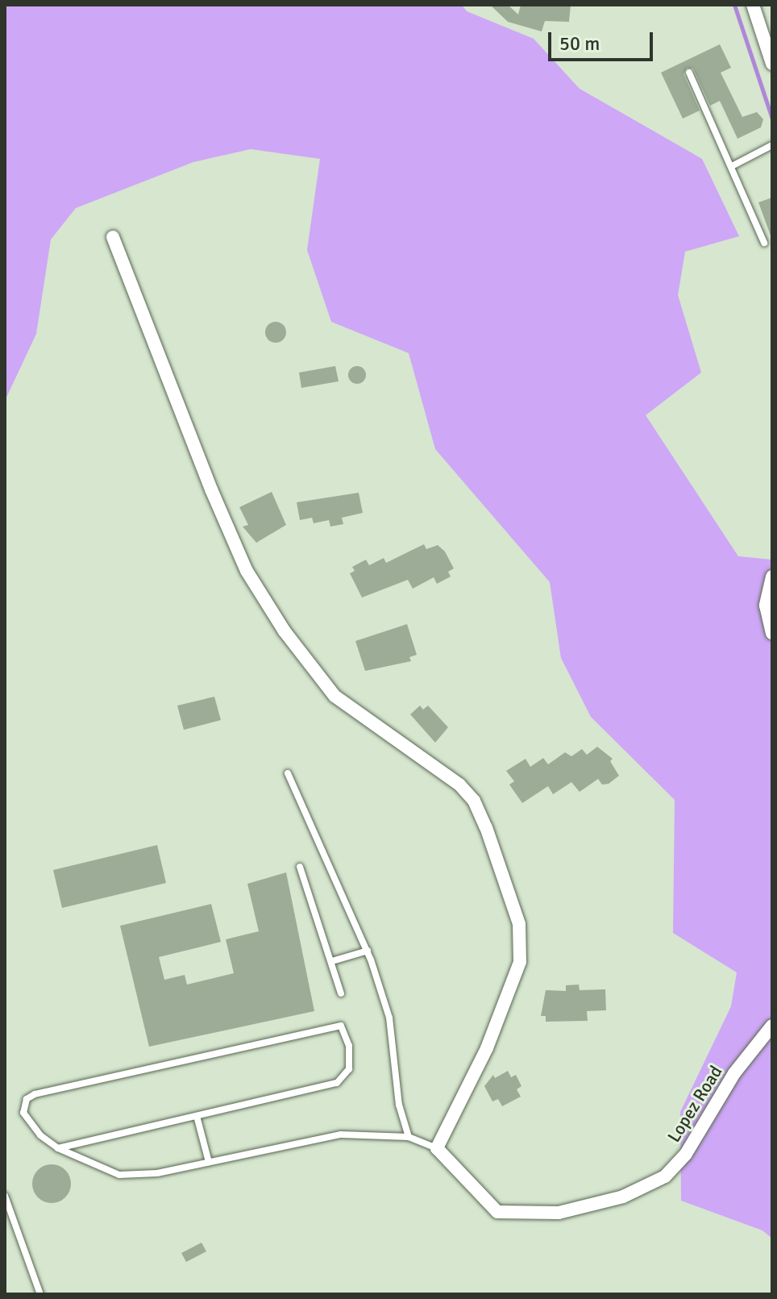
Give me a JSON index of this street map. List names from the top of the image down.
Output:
{
  "streets": {
    "street": ["Lopez Road"]
  },
  "scale_bar": "50 m"
}
